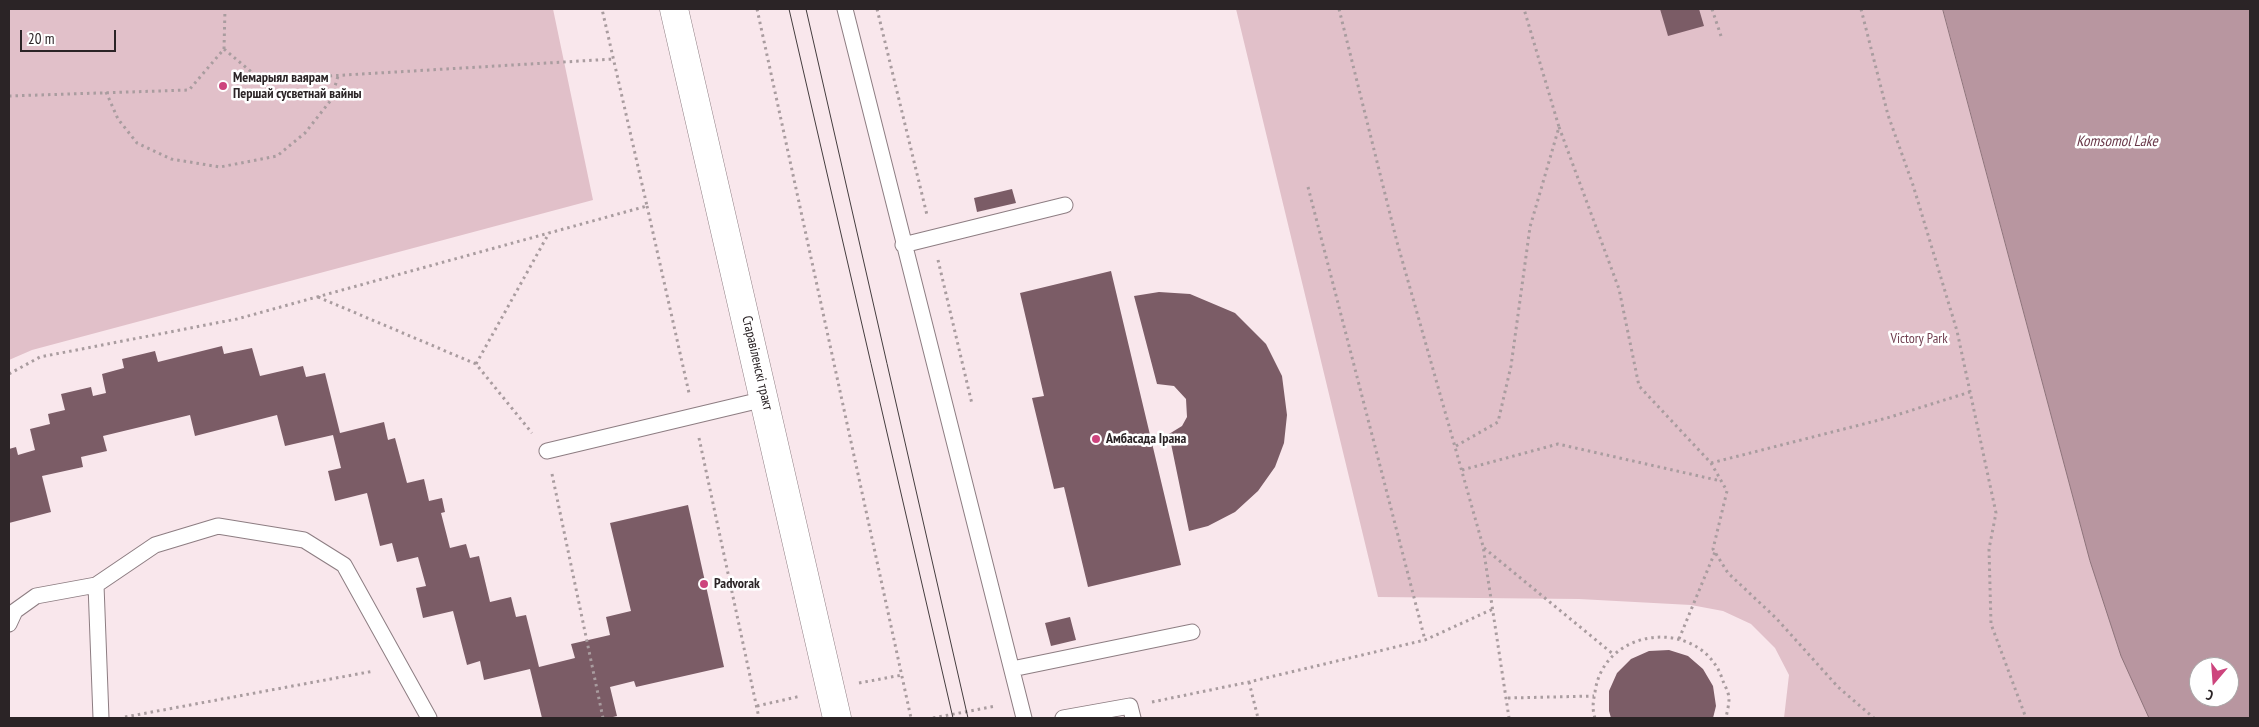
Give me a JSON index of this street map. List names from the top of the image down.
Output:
{
  "streets": {
    "main road": ["Старавіленскі тракт"]
  },
  "water": ["Komsomol Lake"],
  "parks": ["Victory Park"],
  "places": ["Мемарыял ваярам Першай сусветнай вайны", "Амбасада Ірана", "Padvorak"],
  "scale_bar": "20 m",
  "north": "bottom"
}
